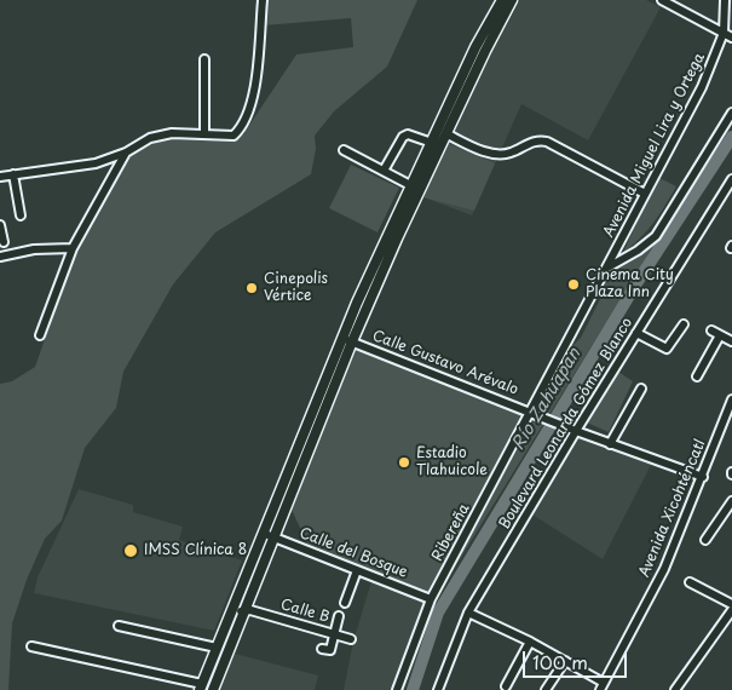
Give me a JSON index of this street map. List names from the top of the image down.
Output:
{
  "streets": {
    "street": [
      "Avenida Miguel Lira y Ortega",
      "Calle Gustavo Arévalo",
      "Boulevard Leonarda Gómez Blanco",
      "Avenida Xicohténcatl",
      "Ribereña",
      "Calle del Bosque",
      "Calle B"
    ]
  },
  "crossings": [
    ["Avenida Miguel Lira y Ortega", "Ribereña"],
    ["Calle Gustavo Arévalo", "Boulevard Leonarda Gómez Blanco"],
    ["Calle Gustavo Arévalo", "Avenida Xicohténcatl"],
    ["Calle Gustavo Arévalo", "Ribereña"],
    ["Ribereña", "Calle del Bosque"]
  ],
  "water": ["Río Zahuapan"],
  "places": [
    "Cinema City Plaza Inn",
    "Cinepolis Vértice",
    "Estadio Tlahuicole",
    "IMSS Clínica 8"
  ],
  "scale_bar": "100 m"
}
